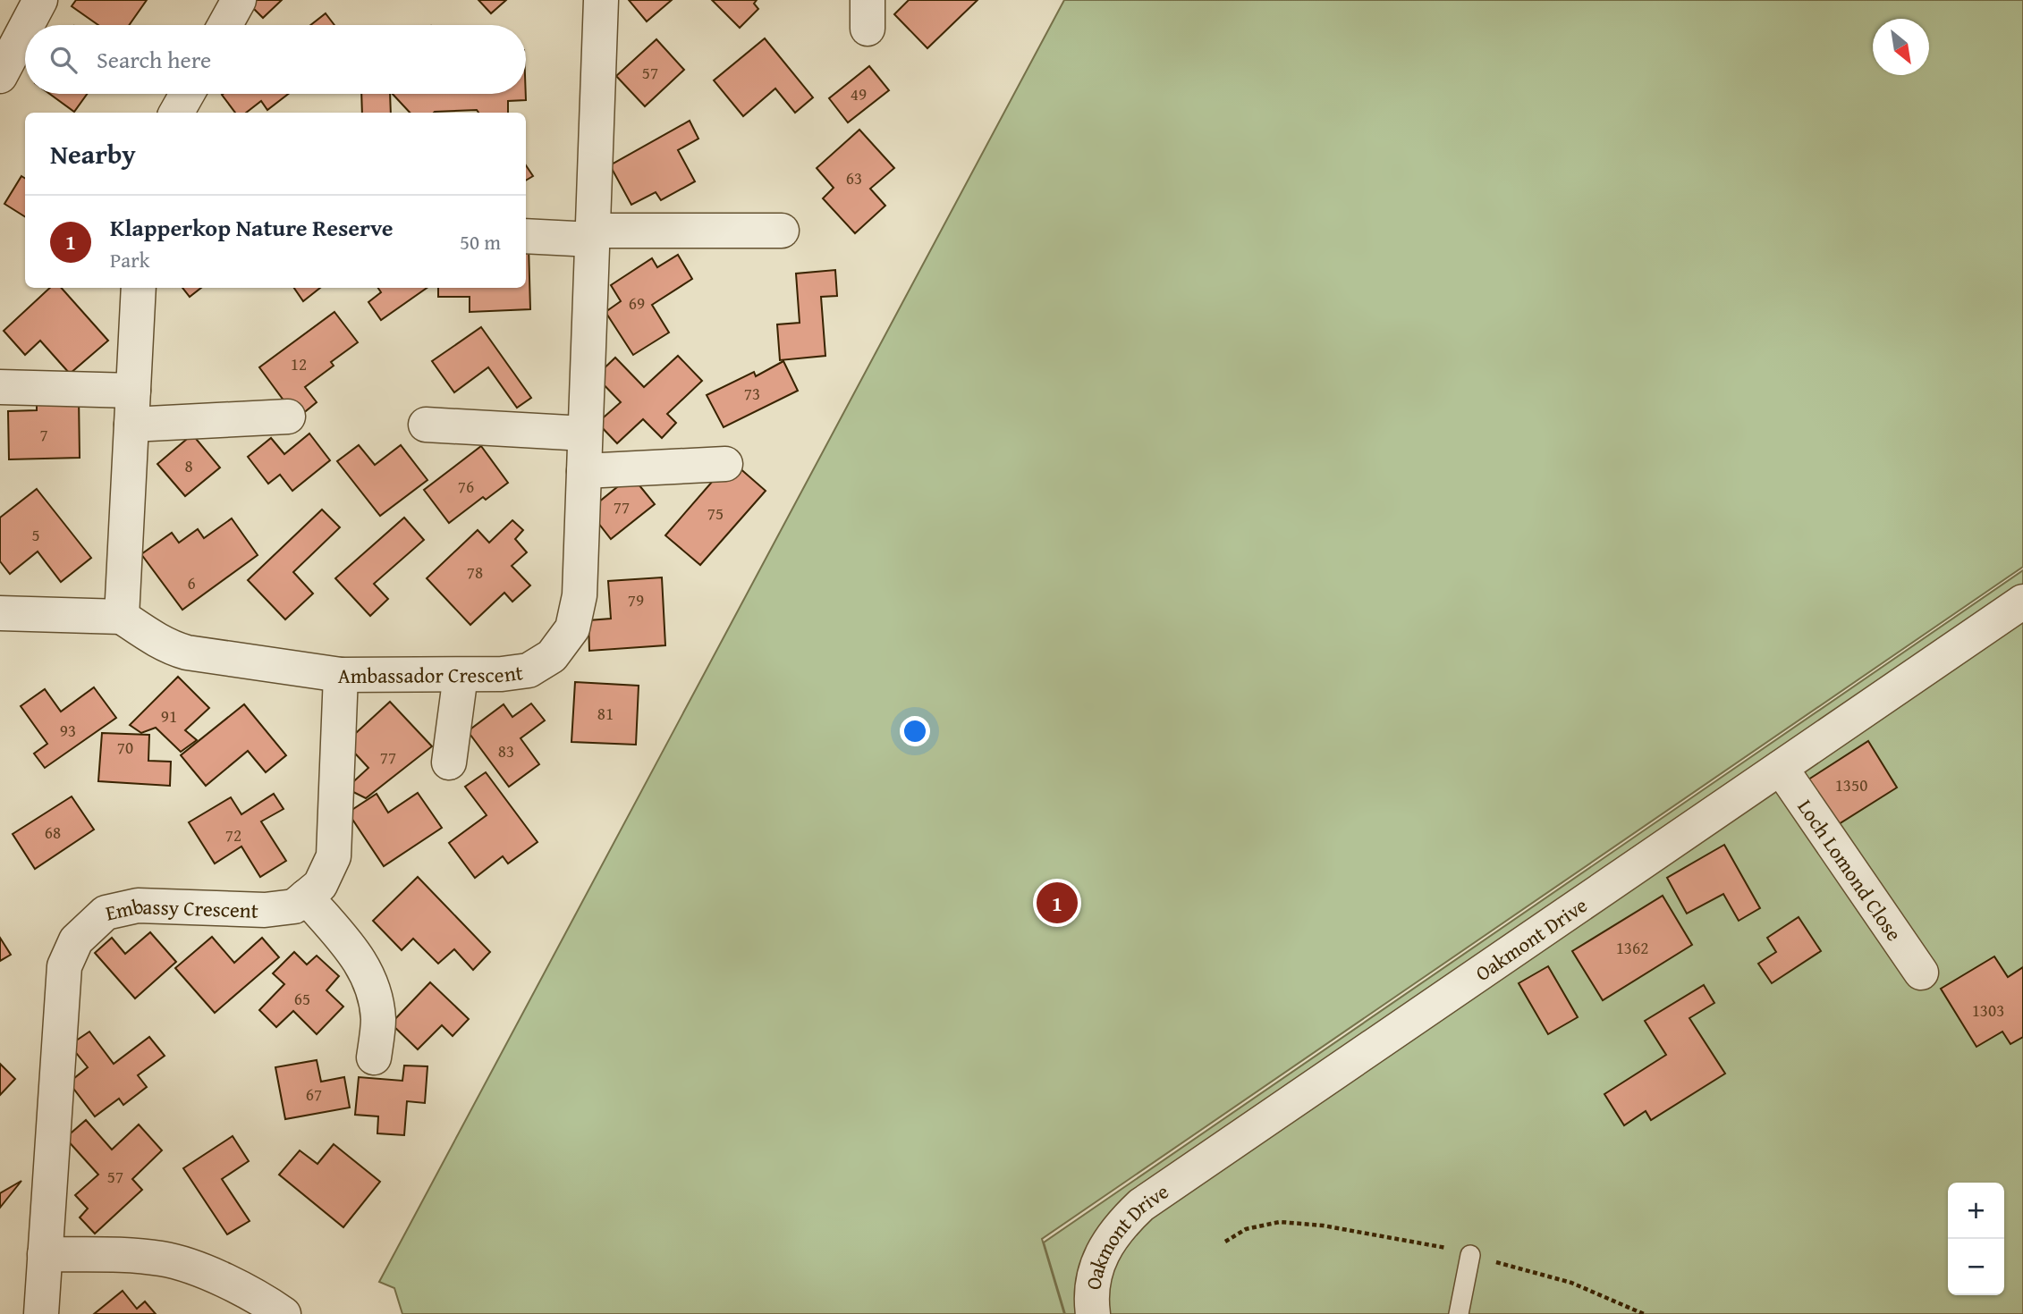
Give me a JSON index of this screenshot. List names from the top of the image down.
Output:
{
  "streets": {
    "street": [
      "Ambassador Crescent",
      "Loch Lomond Close",
      "Embassy Crescent",
      "Oakmont Drive"
    ]
  },
  "crossings": [
    ["Ambassador Crescent", "Embassy Crescent"],
    ["Loch Lomond Close", "Oakmont Drive"]
  ],
  "house_numbers": [
    "57",
    "49",
    "63",
    "69",
    "12",
    "73",
    "7",
    "8",
    "76",
    "77",
    "75",
    "5",
    "78",
    "6",
    "79",
    "81",
    "91",
    "93",
    "70",
    "83",
    "77",
    "1350",
    "68",
    "72",
    "1362",
    "65",
    "1303",
    "67",
    "57"
  ],
  "north": "bottom right",
  "page": {
    "search": "Search here",
    "heading": "Nearby",
    "list": [
      {
        "mark": "1",
        "name": "Klapperkop Nature Reserve",
        "note": "Park",
        "value": "50 m"
      }
    ],
    "pins": "1",
    "map_buttons": ["+", "−"]
  }
}
